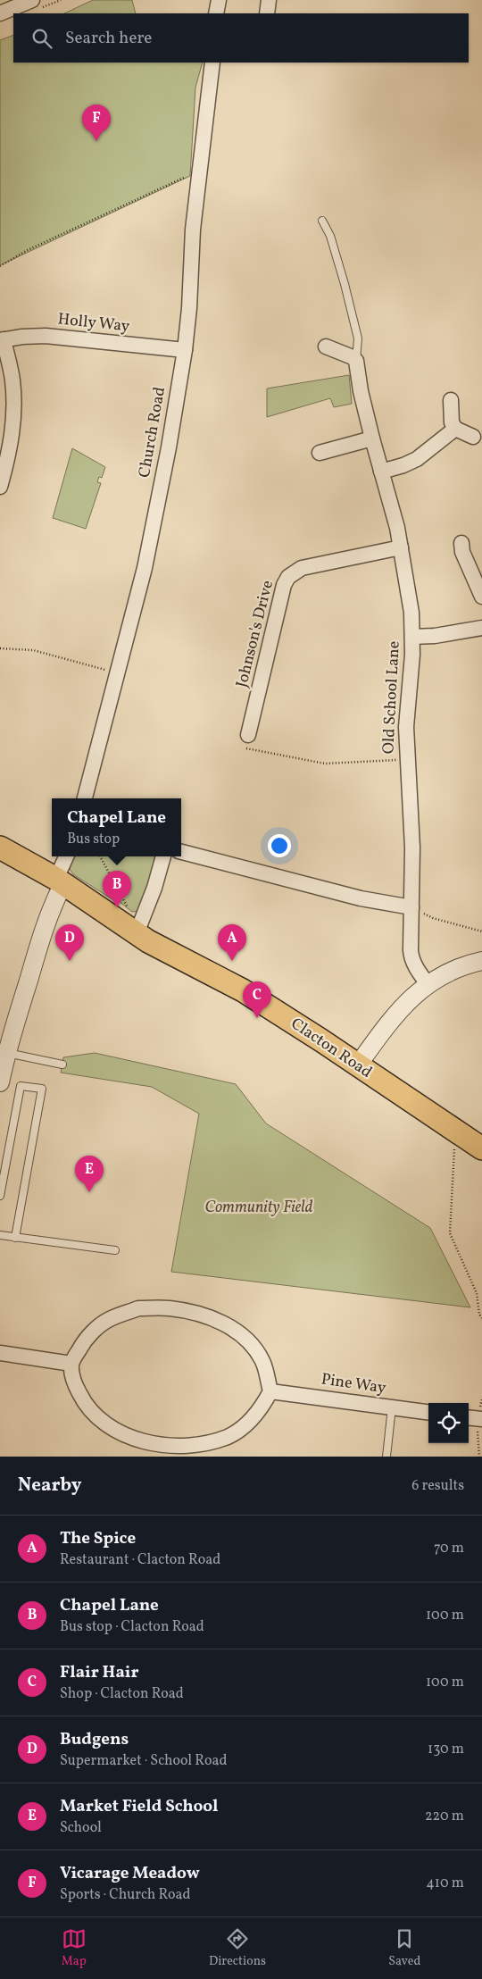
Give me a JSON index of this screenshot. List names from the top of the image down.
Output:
{
  "streets": {
    "main road": ["Clacton Road"],
    "street": [
      "Holly Way",
      "Church Road",
      "Johnson's Drive",
      "Old School Lane",
      "Pine Way"
    ]
  },
  "crossings": [
    ["Holly Way", "Church Road"],
    ["Johnson's Drive", "Old School Lane"]
  ],
  "parks": ["Community Field"],
  "page": {
    "search": "Search here",
    "pins": [
      "F",
      "B",
      "A",
      "D",
      "C",
      "E"
    ],
    "popup": ["Chapel Lane", "Bus stop"],
    "heading": ["Nearby", "6 results"],
    "list": [
      {
        "mark": "A",
        "name": "The Spice",
        "note": "Restaurant · Clacton Road",
        "value": "70 m"
      },
      {
        "mark": "B",
        "name": "Chapel Lane",
        "note": "Bus stop · Clacton Road",
        "value": "100 m"
      },
      {
        "mark": "C",
        "name": "Flair Hair",
        "note": "Shop · Clacton Road",
        "value": "100 m"
      },
      {
        "mark": "D",
        "name": "Budgens",
        "note": "Supermarket · School Road",
        "value": "130 m"
      },
      {
        "mark": "E",
        "name": "Market Field School",
        "note": "School",
        "value": "220 m"
      },
      {
        "mark": "F",
        "name": "Vicarage Meadow",
        "note": "Sports · Church Road",
        "value": "410 m"
      }
    ],
    "nav": ["Map", "Directions", "Saved"]
  }
}
